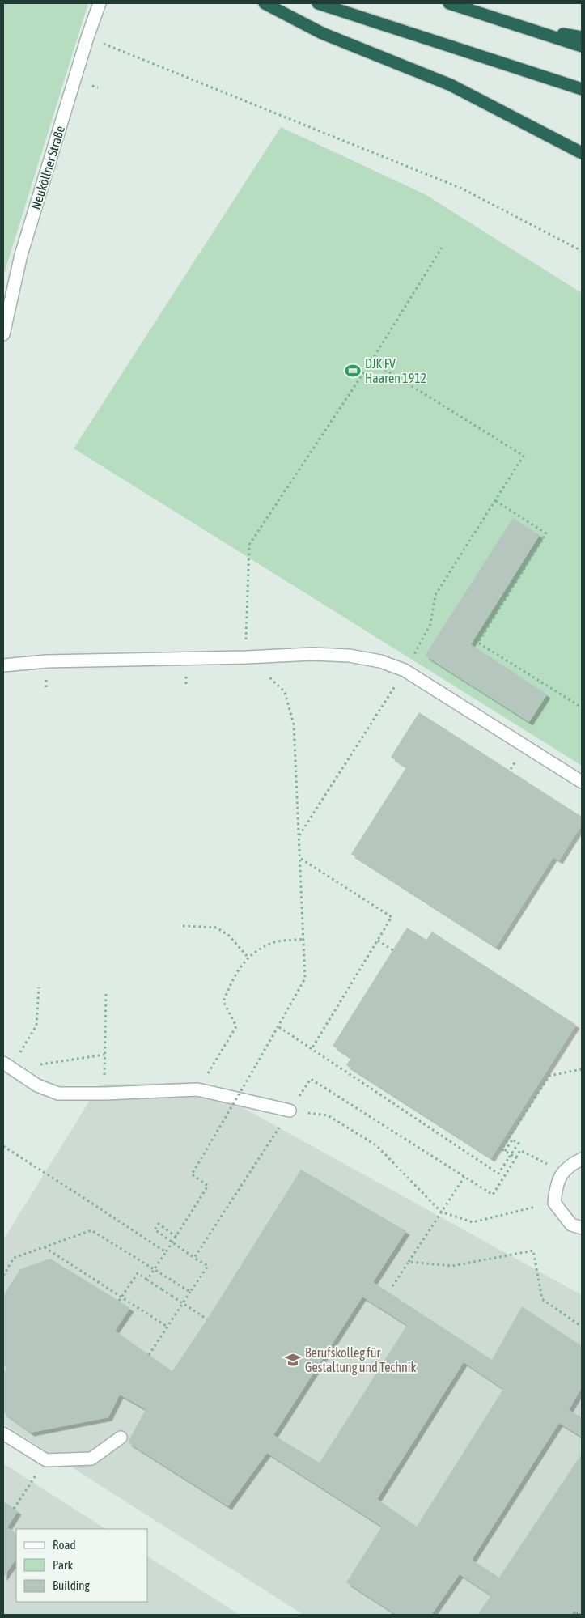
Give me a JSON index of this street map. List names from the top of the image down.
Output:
{
  "streets": {
    "street": ["Neuköllner Straße"]
  },
  "places": {
    "sports": ["DJK FV Haaren 1912"],
    "school or university": ["Berufskolleg für Gestaltung und Technik"]
  },
  "legend": ["Road", "Park", "Building"]
}
